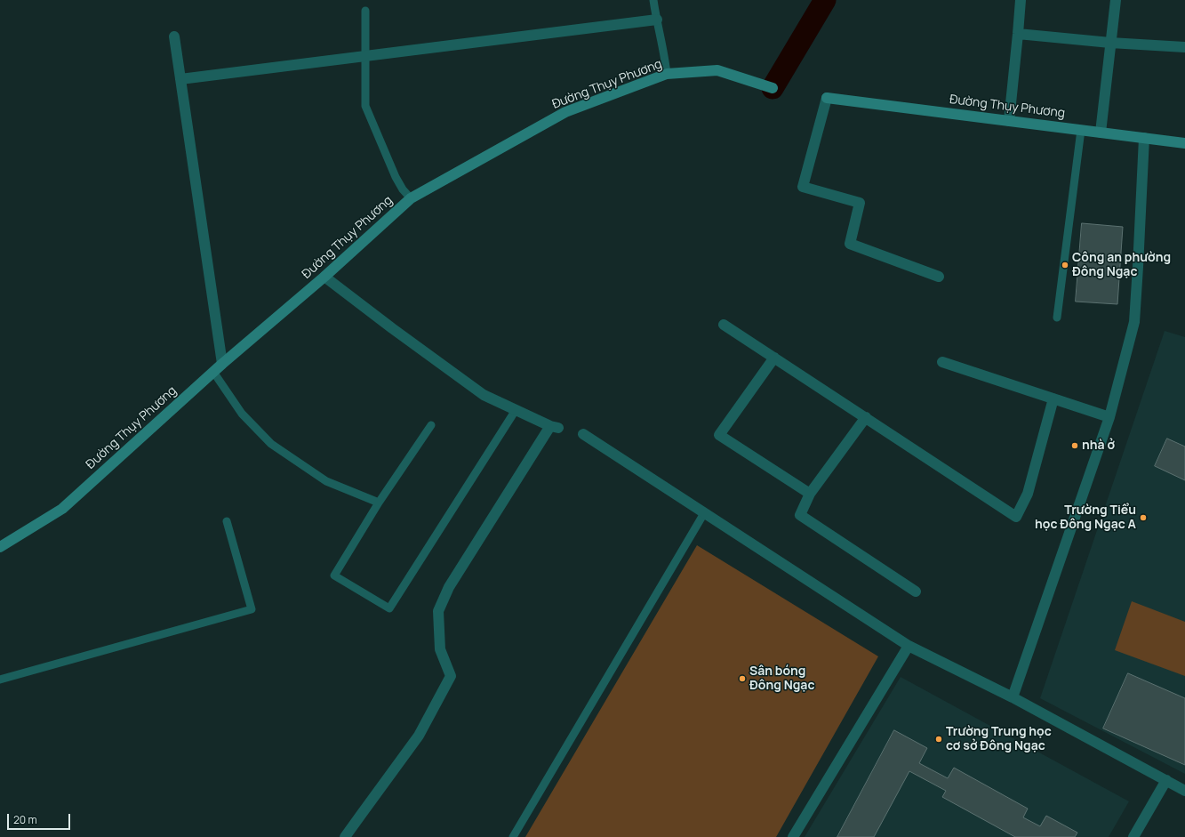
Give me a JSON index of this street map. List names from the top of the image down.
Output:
{
  "streets": {
    "main road": ["Đường Thụy Phương"]
  },
  "places": [
    "Công an phường Đông Ngạc",
    "nhà ở",
    "Trường Tiểu học Đông Ngạc A",
    "Sân bóng Đông Ngạc",
    "Trường Trung học cơ sở Đông Ngạc"
  ],
  "scale_bar": "20 m"
}
